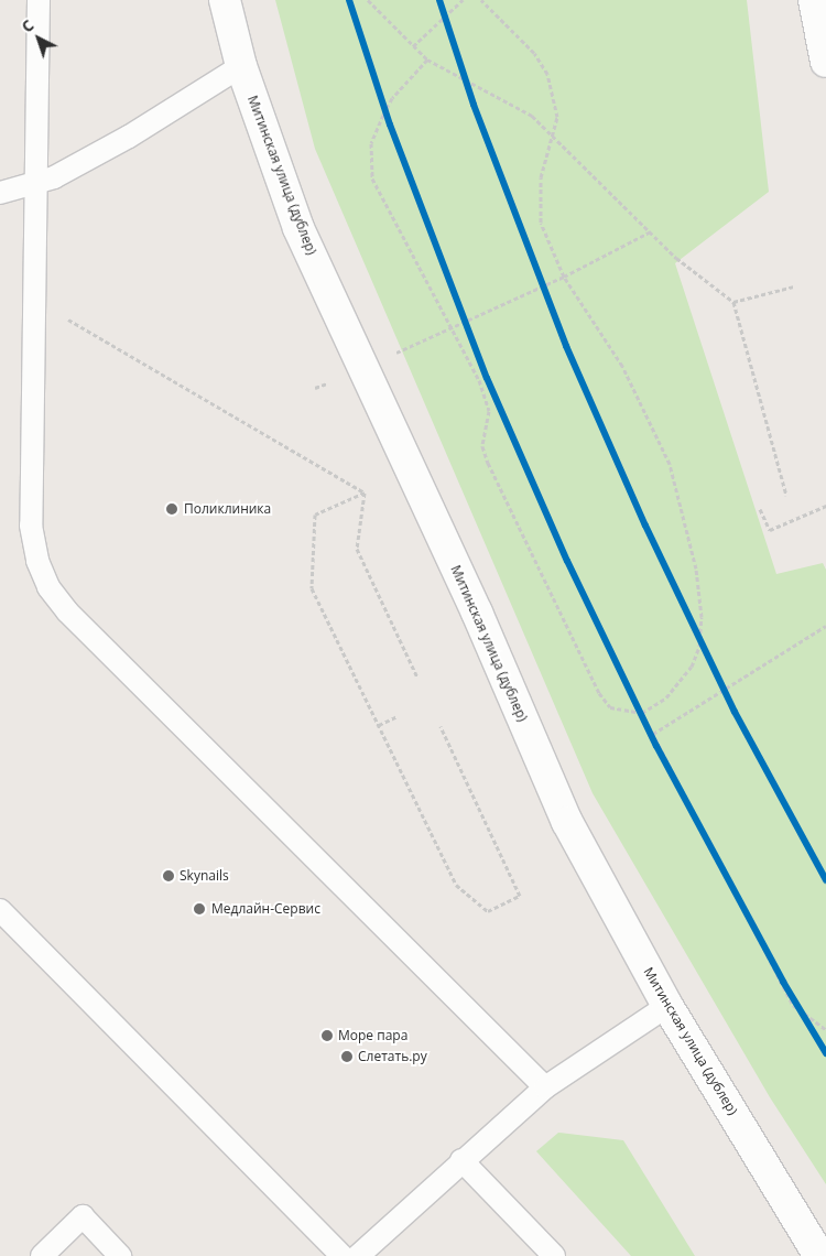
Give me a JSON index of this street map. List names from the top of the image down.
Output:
{
  "streets": {
    "street": ["Митинская улица (дублер)"]
  },
  "places": [
    "Поликлиника",
    "Skynails",
    "Медлайн-Сервис",
    "Море пара",
    "Слетать.ру"
  ],
  "north": "top left"
}
